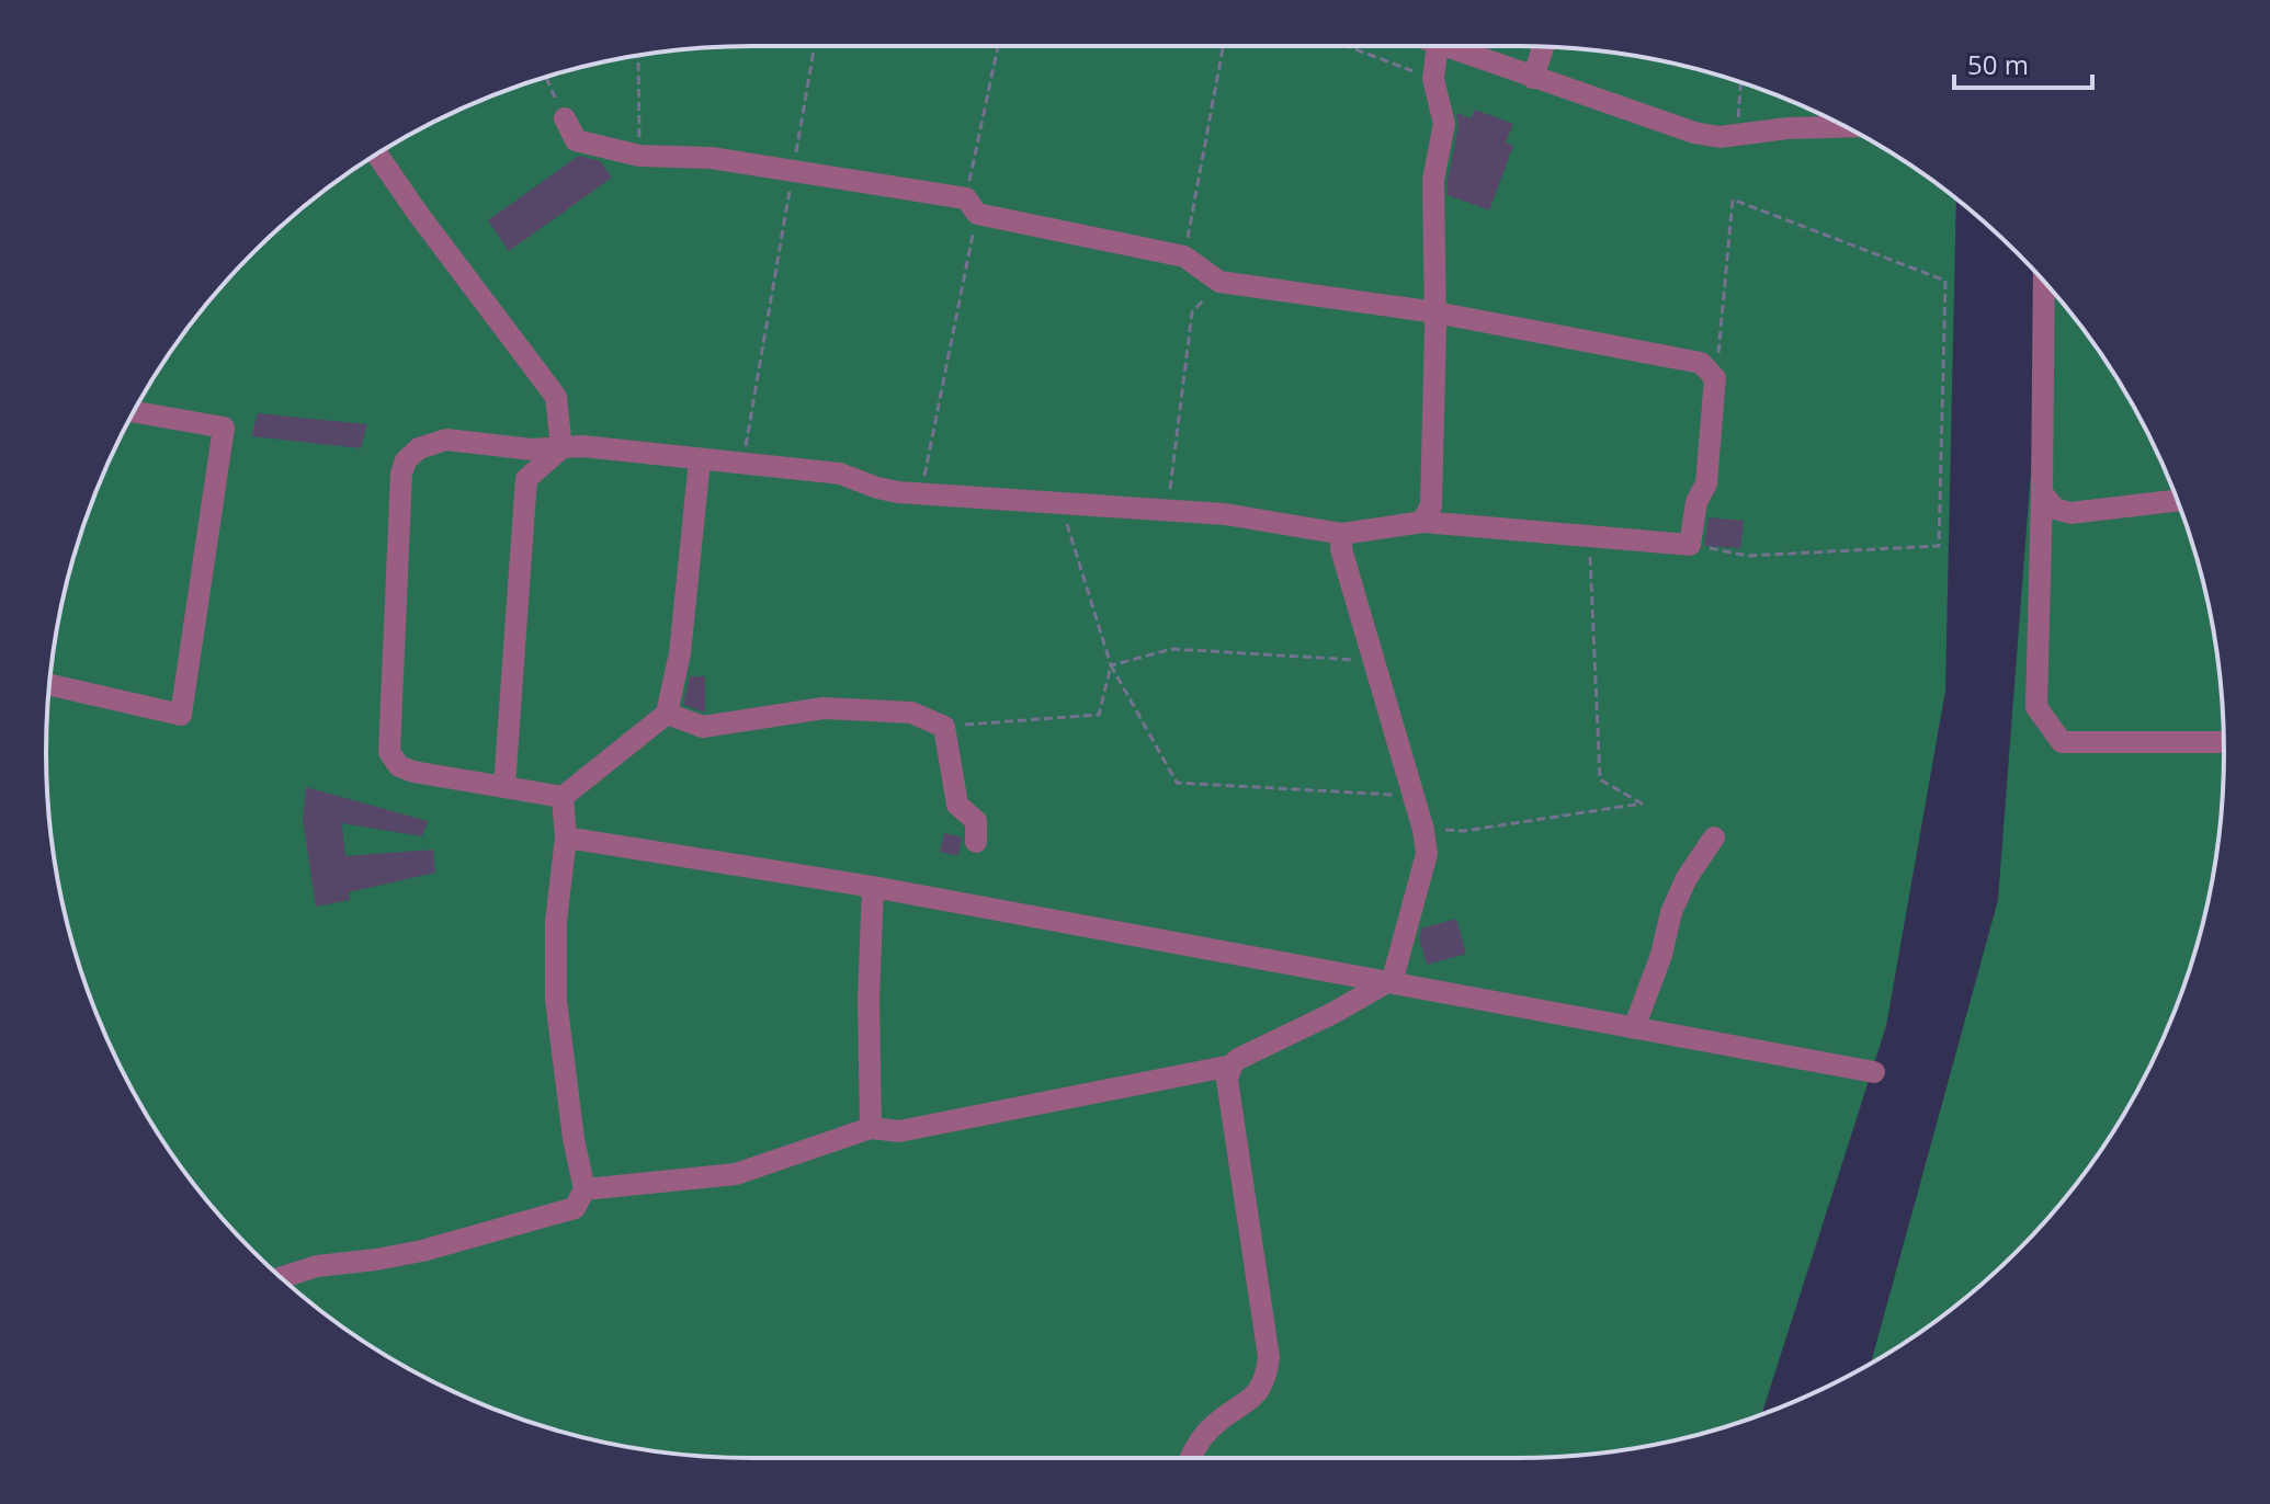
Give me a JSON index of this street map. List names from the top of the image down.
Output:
{
  "scale_bar": "50 m"
}
